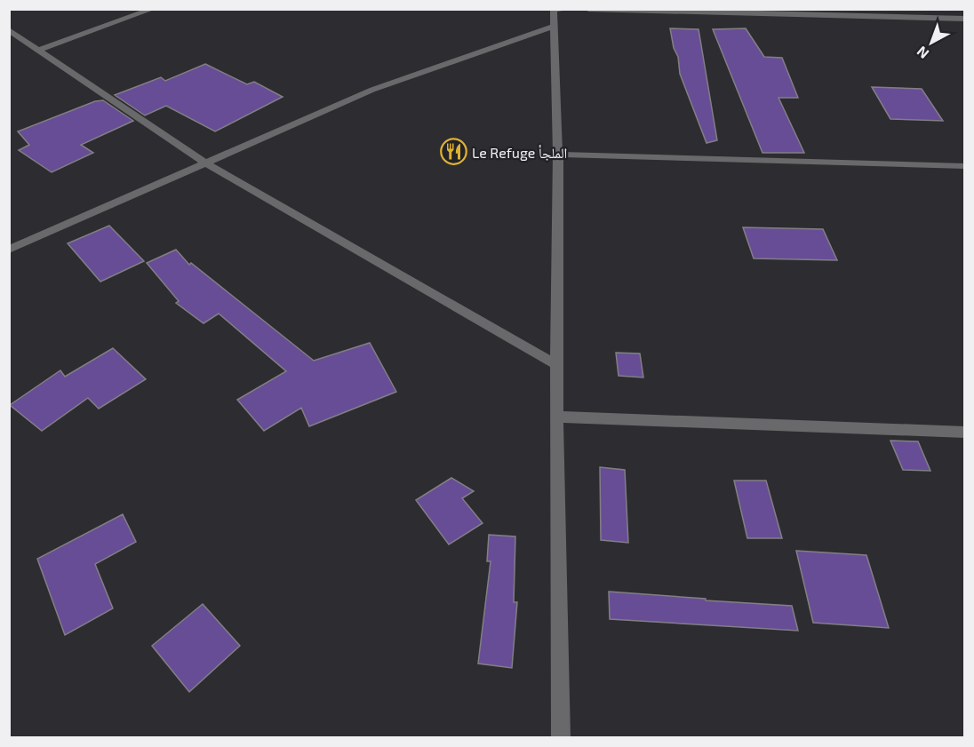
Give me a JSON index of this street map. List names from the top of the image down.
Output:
{
  "places": {
    "restaurant": ["Le Refuge الملجأ"]
  },
  "north": "bottom left"
}
